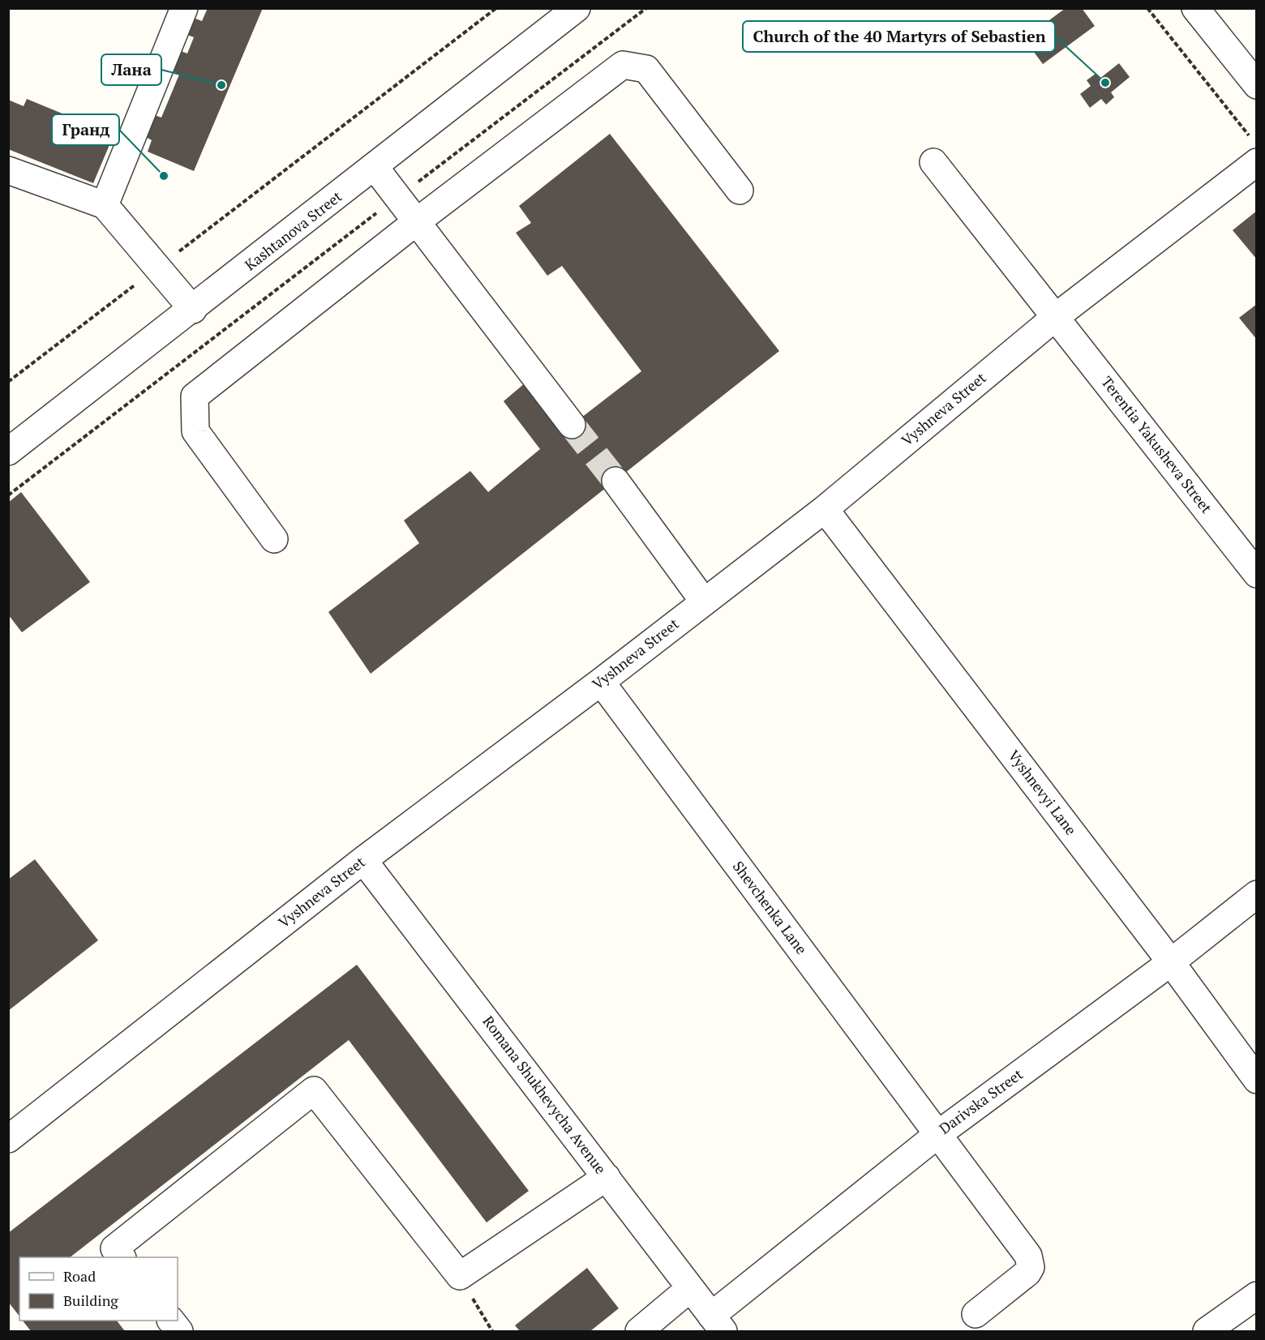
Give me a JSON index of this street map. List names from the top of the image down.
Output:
{
  "streets": {
    "street": [
      "Kashtanova Street",
      "Vyshneva Street",
      "Terentia Yakusheva Street",
      "Vyshnevyi Lane",
      "Shevchenka Lane",
      "Romana Shukhevycha Avenue",
      "Darivska Street"
    ]
  },
  "crossings": [
    ["Vyshneva Street", "Terentia Yakusheva Street"],
    ["Vyshneva Street", "Vyshnevyi Lane"],
    ["Vyshneva Street", "Shevchenka Lane"],
    ["Vyshneva Street", "Romana Shukhevycha Avenue"],
    ["Vyshnevyi Lane", "Darivska Street"],
    ["Shevchenka Lane", "Darivska Street"],
    ["Romana Shukhevycha Avenue", "Darivska Street"]
  ],
  "places": ["Church of the 40 Martyrs of Sebastien", "Лана", "Гранд"],
  "legend": ["Road", "Building"]
}
